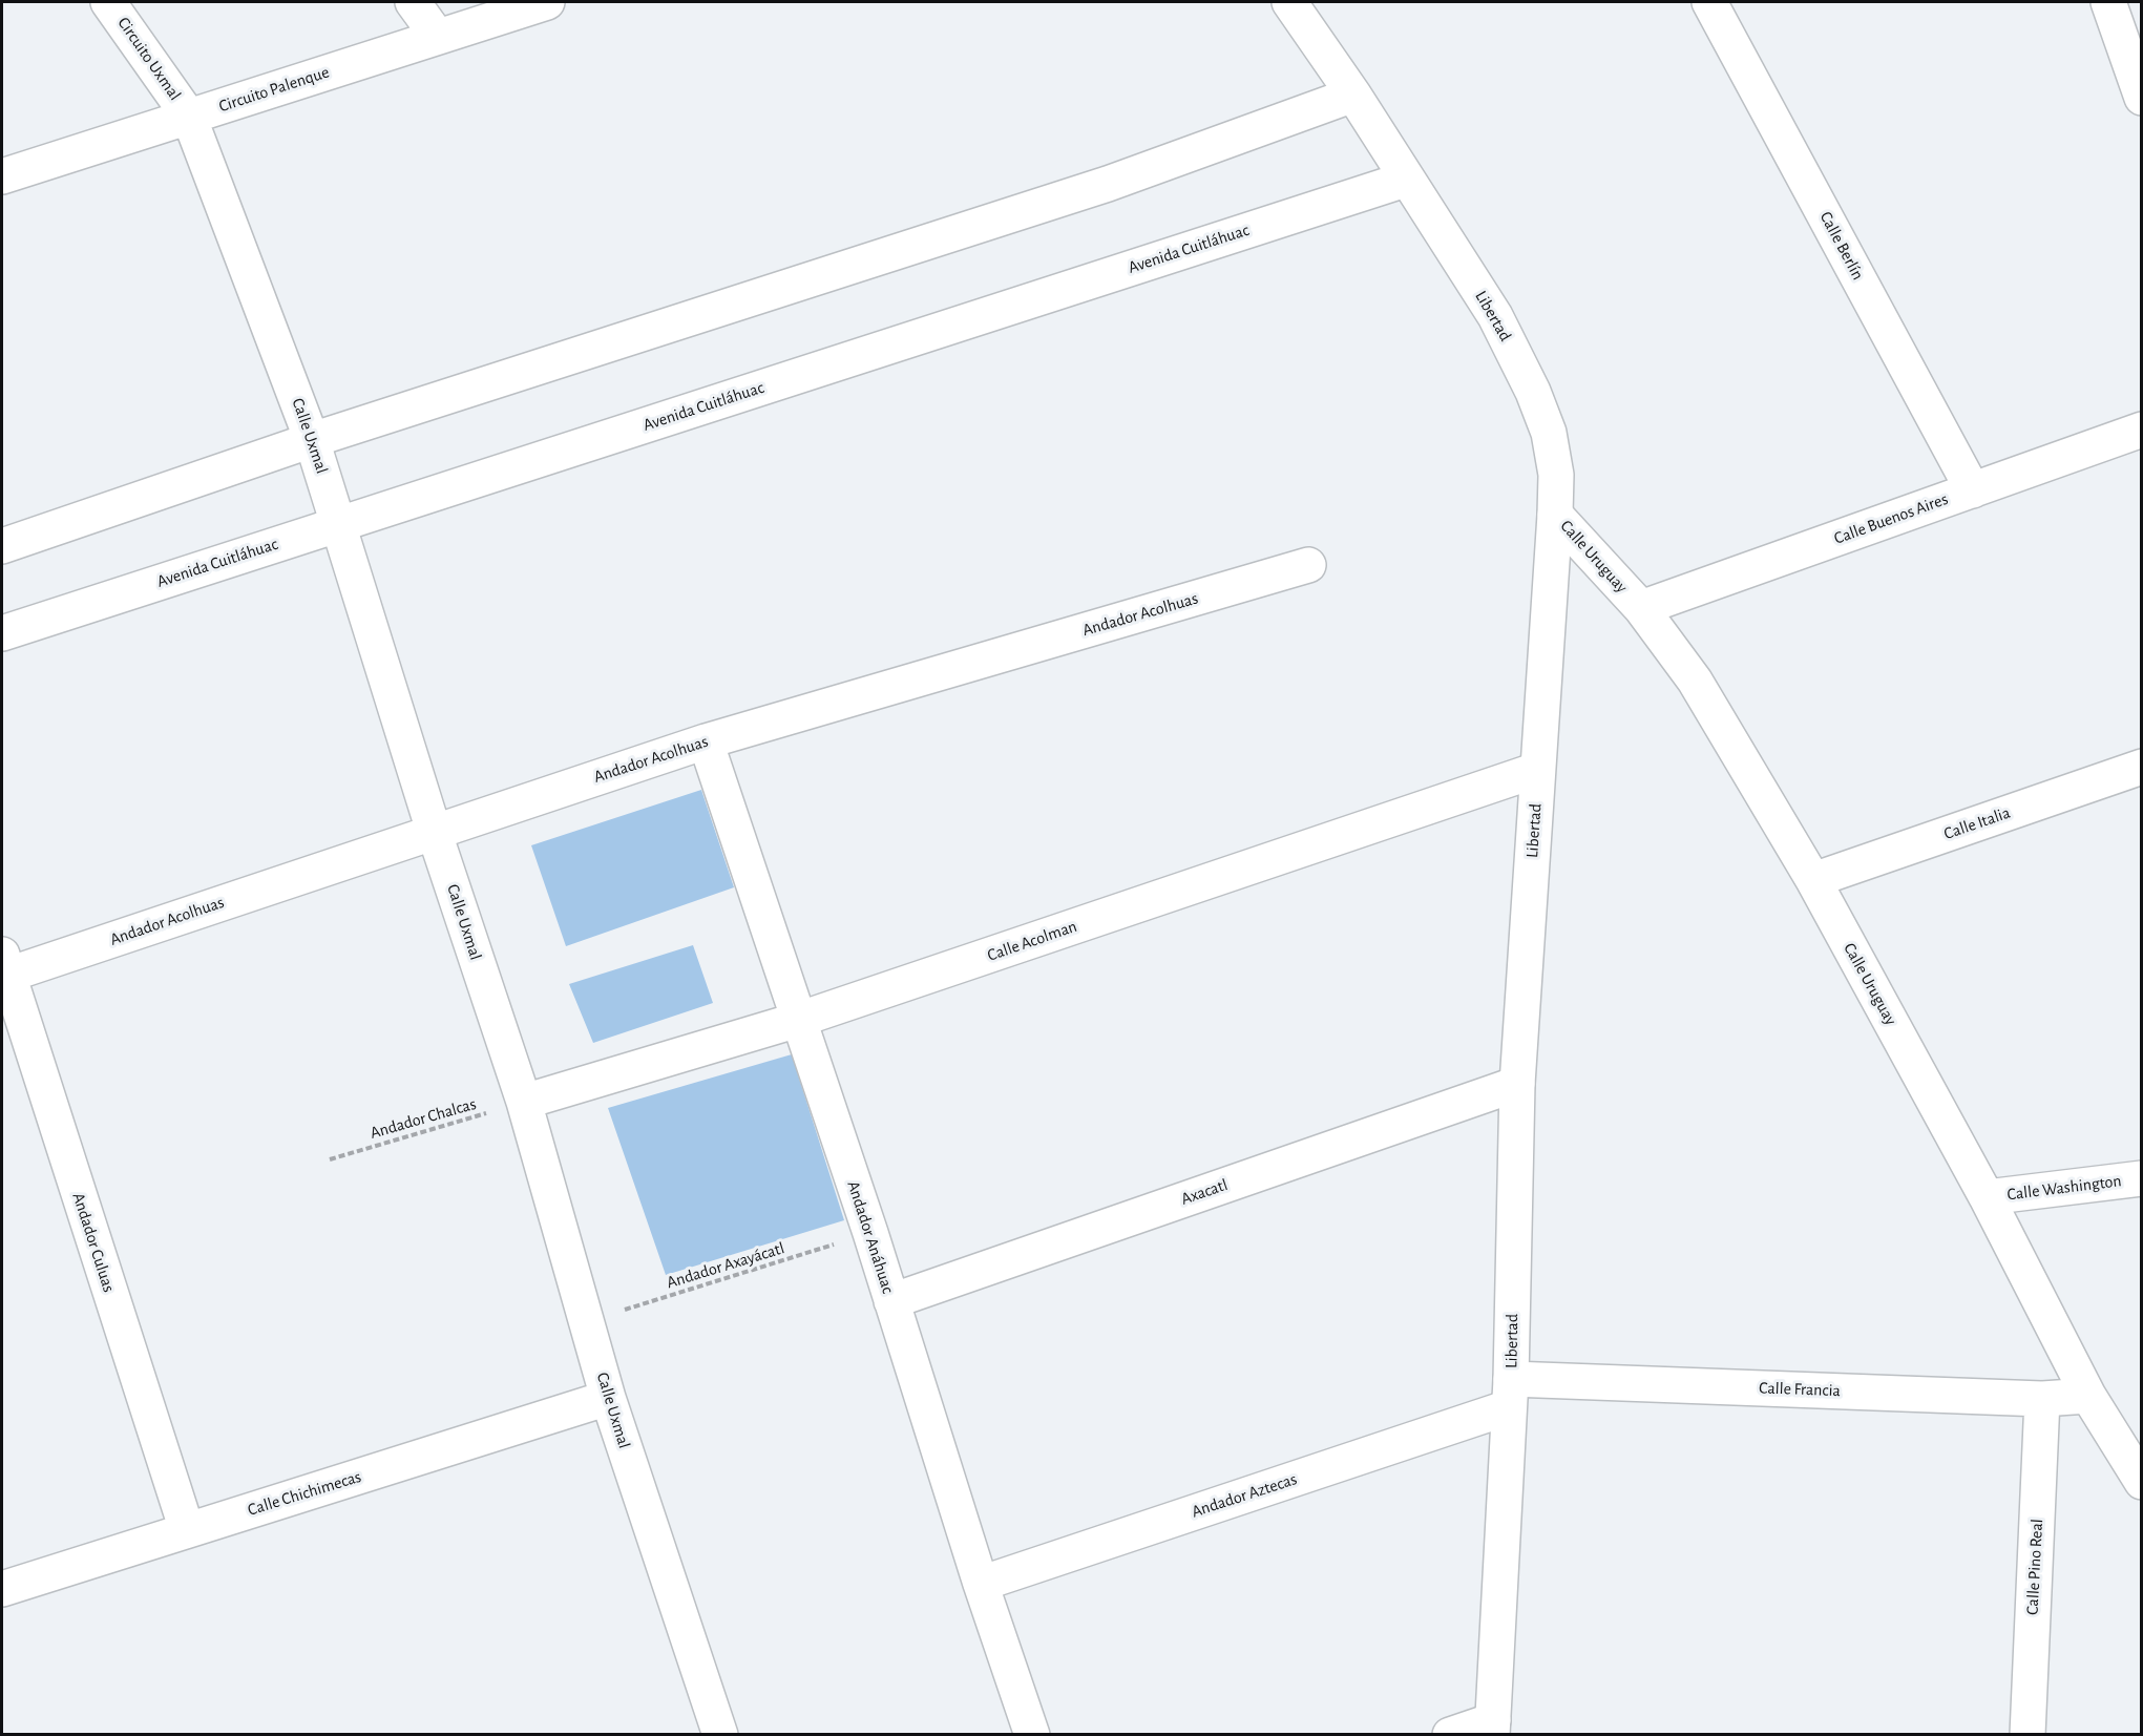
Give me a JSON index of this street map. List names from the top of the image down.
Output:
{
  "streets": {
    "street": [
      "Circuito Uxmal",
      "Circuito Palenque",
      "Calle Berlín",
      "Avenida Cuitláhuac",
      "Libertad",
      "Calle Uxmal",
      "Calle Buenos Aires",
      "Calle Uruguay",
      "Andador Acolhuas",
      "Calle Italia",
      "Calle Acolman",
      "Calle Washington",
      "Axacatl",
      "Andador Anáhuac",
      "Andador Culuas",
      "Calle Francia",
      "Calle Chichimecas",
      "Andador Aztecas",
      "Calle Pino Real"
    ],
    "path": ["Andador Chalcas", "Andador Axayácatl"]
  },
  "crossings": [
    ["Circuito Uxmal", "Circuito Palenque"],
    ["Circuito Uxmal", "Calle Uxmal"],
    ["Circuito Palenque", "Calle Uxmal"],
    ["Calle Berlín", "Calle Buenos Aires"],
    ["Avenida Cuitláhuac", "Libertad"],
    ["Avenida Cuitláhuac", "Calle Uxmal"],
    ["Libertad", "Calle Uruguay"],
    ["Libertad", "Calle Acolman"],
    ["Libertad", "Axacatl"],
    ["Libertad", "Calle Francia"],
    ["Libertad", "Andador Aztecas"],
    ["Calle Uxmal", "Andador Acolhuas"],
    ["Calle Uxmal", "Calle Acolman"],
    ["Calle Uxmal", "Andador Chalcas"],
    ["Calle Uxmal", "Andador Axayácatl"],
    ["Calle Uxmal", "Calle Chichimecas"],
    ["Calle Buenos Aires", "Calle Uruguay"],
    ["Calle Uruguay", "Calle Italia"],
    ["Calle Uruguay", "Calle Washington"],
    ["Calle Uruguay", "Calle Francia"],
    ["Andador Acolhuas", "Andador Anáhuac"],
    ["Andador Acolhuas", "Andador Culuas"],
    ["Calle Acolman", "Andador Chalcas"],
    ["Calle Acolman", "Andador Anáhuac"],
    ["Axacatl", "Andador Anáhuac"],
    ["Andador Anáhuac", "Andador Axayácatl"],
    ["Andador Anáhuac", "Andador Aztecas"],
    ["Andador Culuas", "Calle Chichimecas"],
    ["Calle Francia", "Andador Aztecas"],
    ["Calle Francia", "Calle Pino Real"]
  ]
}
